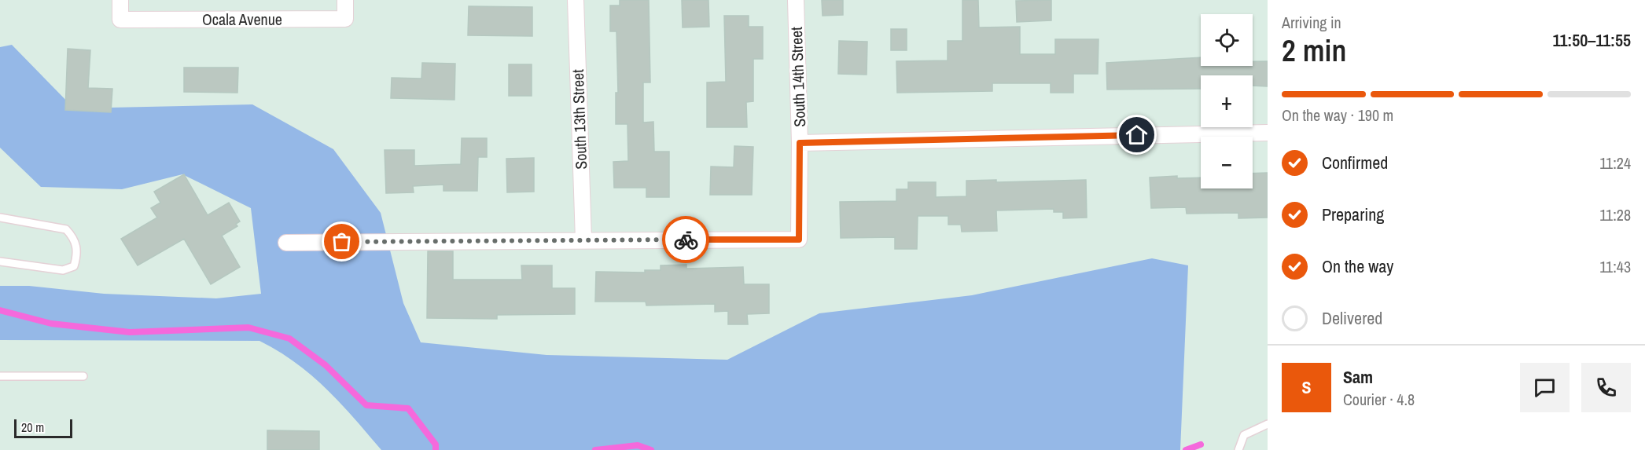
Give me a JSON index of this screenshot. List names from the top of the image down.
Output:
{
  "streets": {
    "street": ["Ocala Avenue", "South 14th Street", "South 13th Street"]
  },
  "crossings": [
    ["South 14th Street", "South 13th Street"]
  ],
  "scale_bar": "20 m",
  "page": {
    "heading": ["2 min", "Arriving in", "11:50–11:55"],
    "panel": ["Sam", "Courier · 4.8"],
    "map_buttons": ["+", "−"],
    "bar": "On the way · 190 m",
    "list": [
      ["Confirmed", "11:24"],
      ["Preparing", "11:28"],
      ["On the way", "11:43"],
      "Delivered"
    ],
    "round": "S",
    "scale": "20 m"
  }
}
